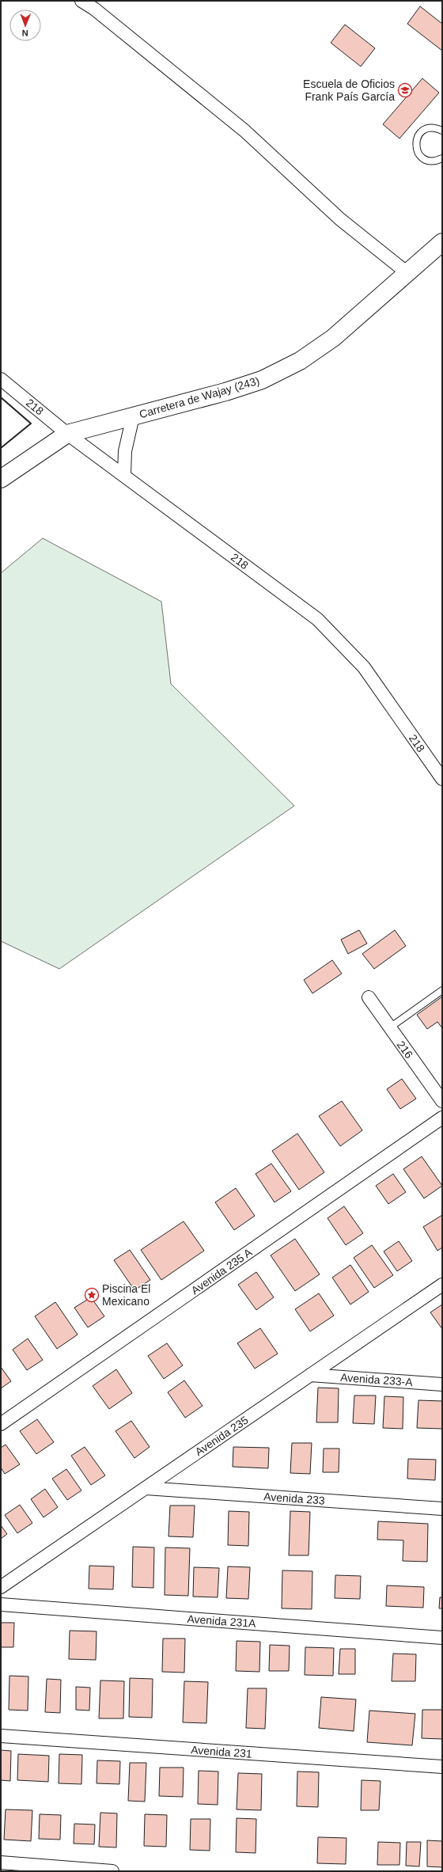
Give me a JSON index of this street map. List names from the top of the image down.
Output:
{
  "streets": {
    "main road": ["Carretera de Wajay (243)"],
    "street": [
      "218",
      "216",
      "Avenida 235 A",
      "Avenida 233-A",
      "Avenida 235",
      "Avenida 233",
      "Avenida 231A",
      "Avenida 231"
    ]
  },
  "crossings": [
    ["Carretera de Wajay (243)", "218"],
    ["Avenida 233-A", "Avenida 235"],
    ["Avenida 235", "Avenida 233"]
  ],
  "places": {
    "school or university": ["Escuela de Oficios Frank País García"],
    "place": ["Piscina El Mexicano"]
  },
  "north": "bottom"
}
